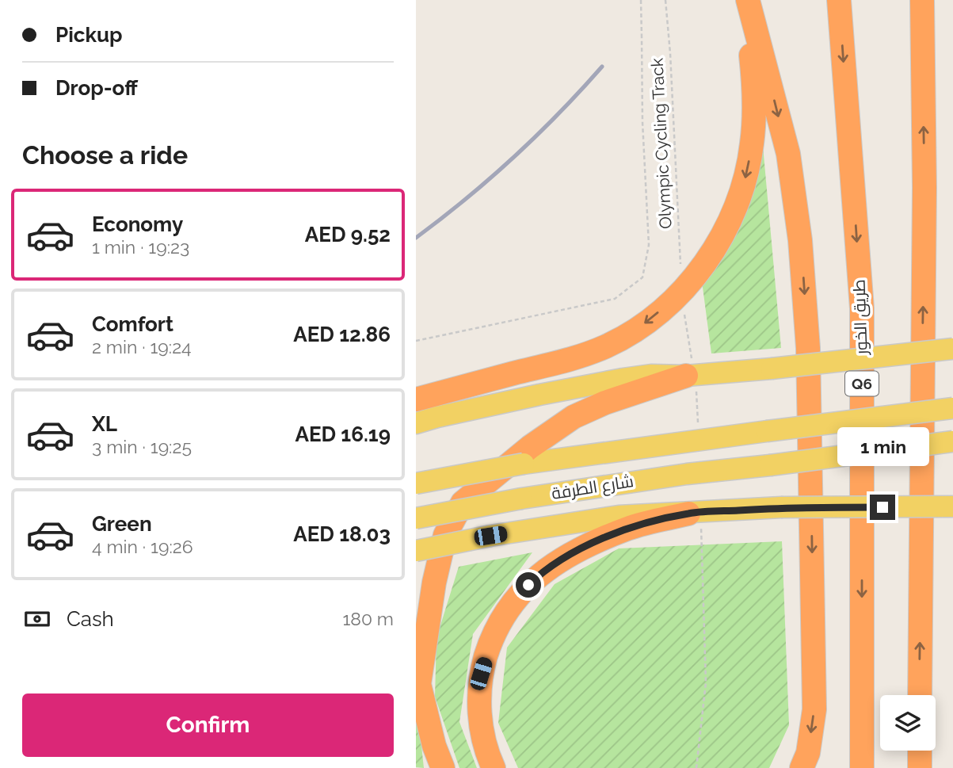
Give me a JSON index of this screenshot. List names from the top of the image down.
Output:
{
  "streets": {
    "highway": ["طريق الخور", "Q6"],
    "main road": ["شارع الطرفة"],
    "path": ["Olympic Cycling Track"]
  },
  "page": {
    "banner": ["Pickup", "Drop-off"],
    "heading": "Choose a ride",
    "list": [
      {
        "name": "Economy",
        "note": "1 min · 19:23",
        "value": "AED 9.52"
      },
      {
        "name": "Comfort",
        "note": "2 min · 19:24",
        "value": "AED 12.86"
      },
      {
        "name": "XL",
        "note": "3 min · 19:25",
        "value": "AED 16.19"
      },
      {
        "name": "Green",
        "note": "4 min · 19:26",
        "value": "AED 18.03"
      }
    ],
    "bubble": "1 min",
    "pay": ["Cash", "180 m"],
    "buttons": "Confirm"
  }
}
